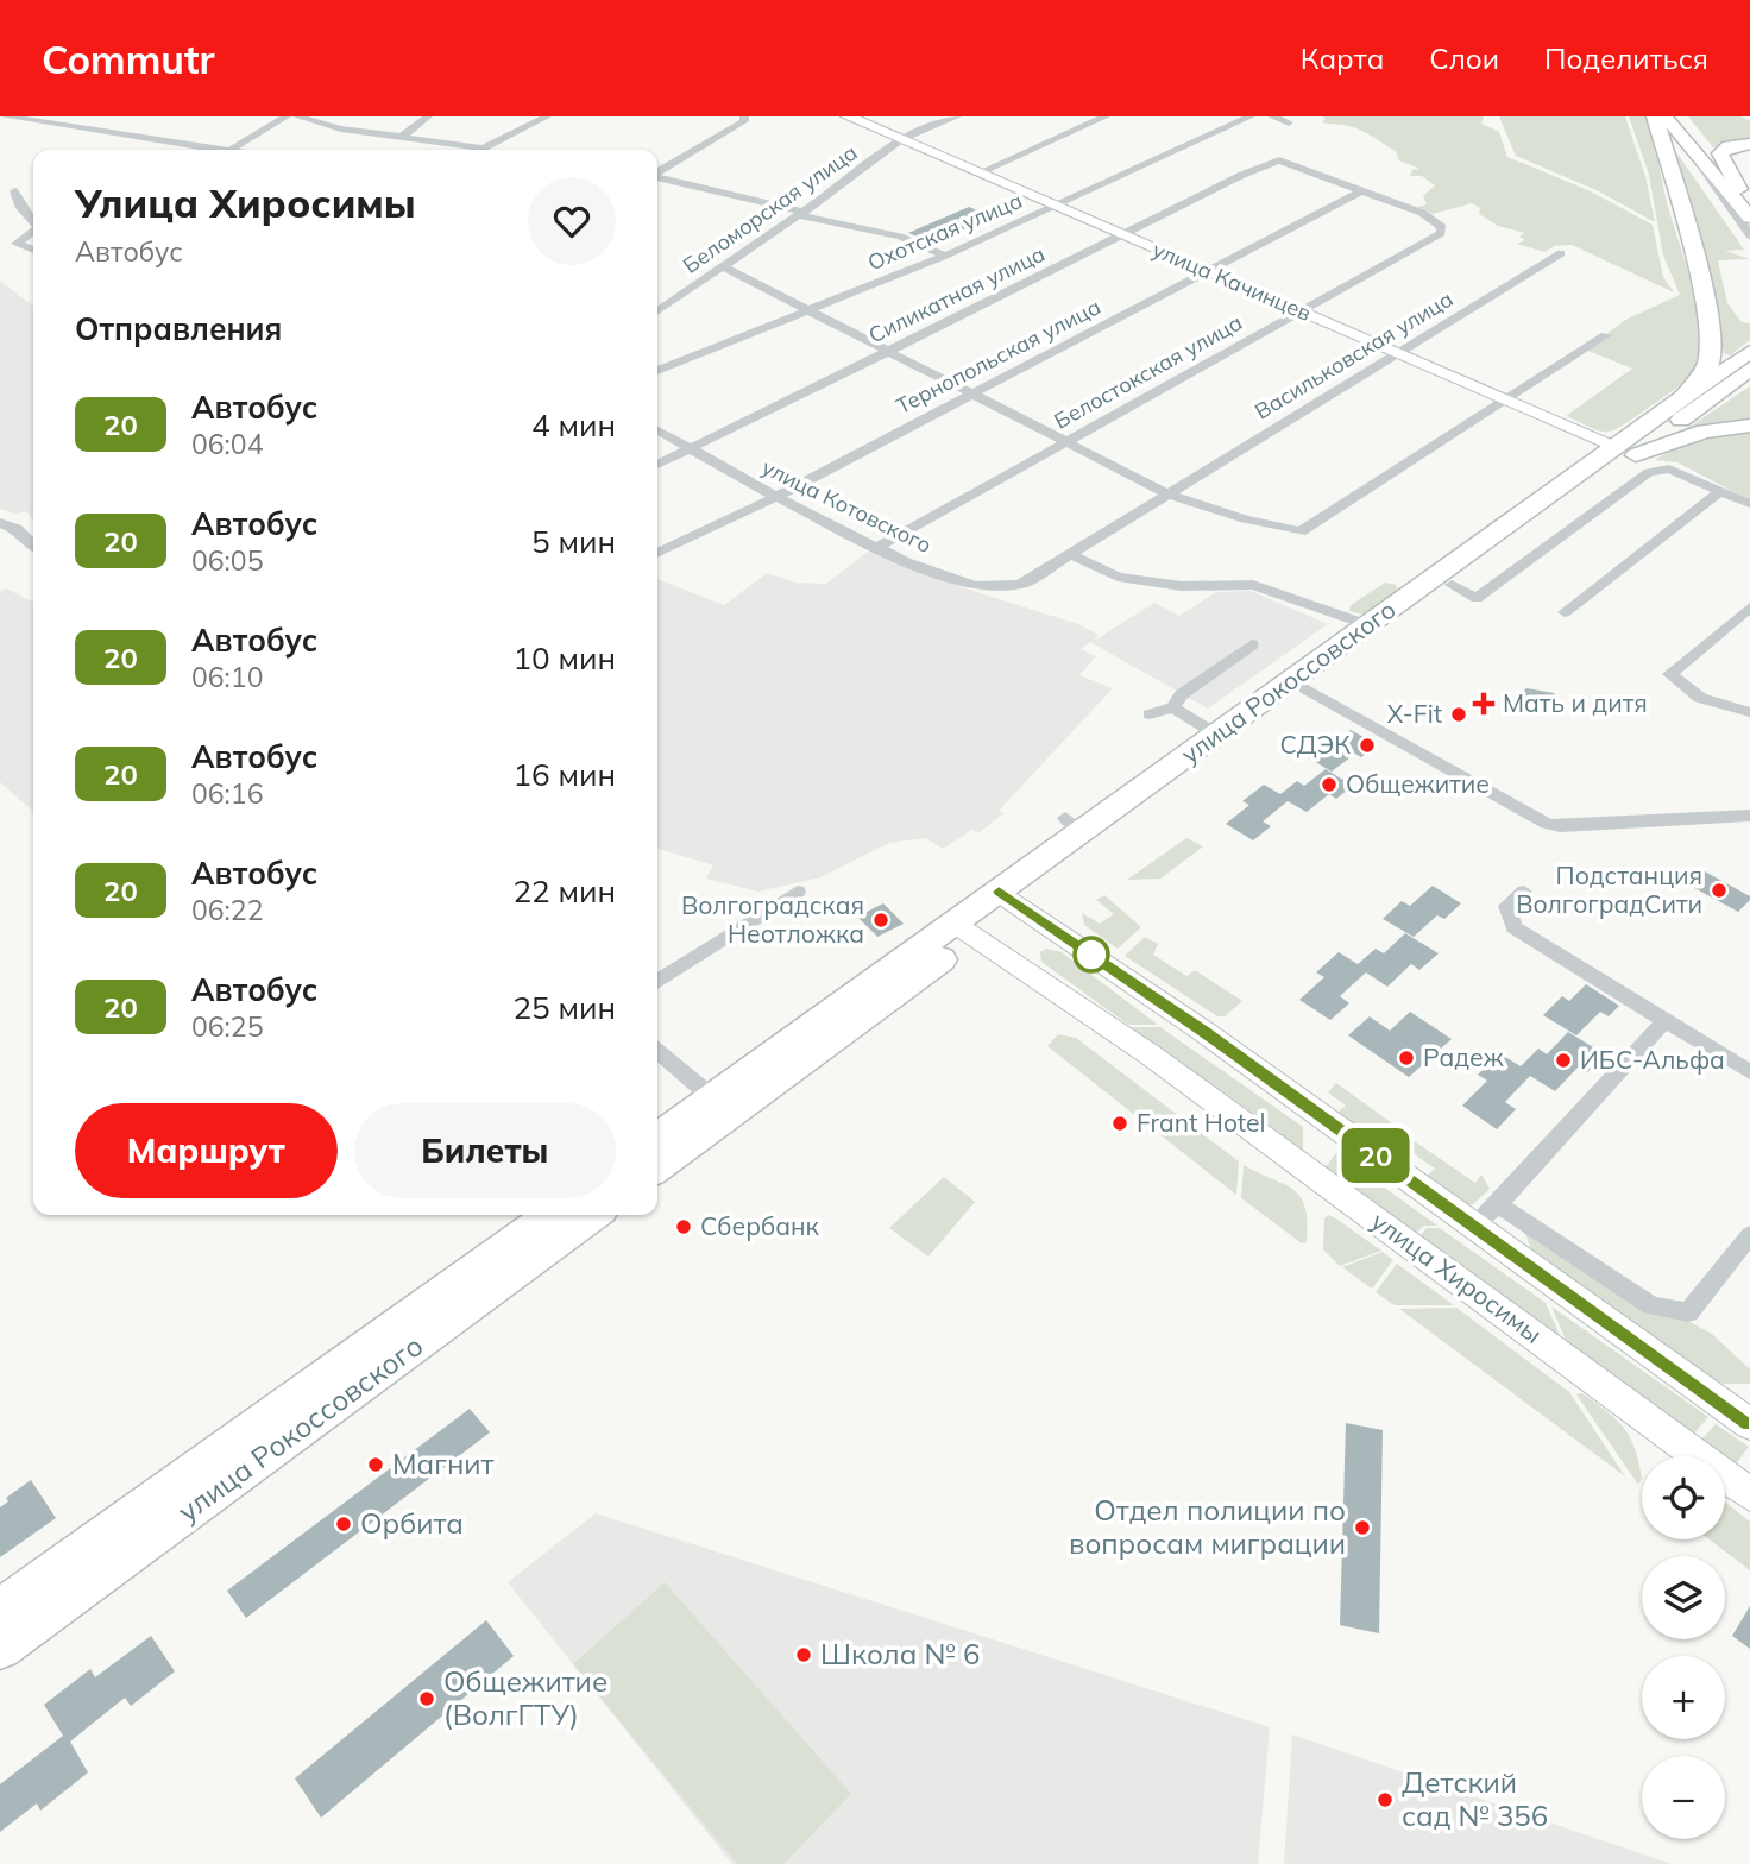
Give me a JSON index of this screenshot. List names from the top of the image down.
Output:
{
  "streets": {
    "highway": ["улица Рокоссовского"],
    "main road": ["улица Качинцев", "улица Хиросимы"],
    "street": [
      "Беломорская улица",
      "Охотская улица",
      "Силикатная улица",
      "Васильковская улица",
      "Тернопольская улица",
      "Белостокская улица",
      "улица Котовского"
    ]
  },
  "crossings": [
    ["Беломорская улица", "улица Качинцев"],
    ["Охотская улица", "улица Качинцев"],
    ["улица Качинцев", "Силикатная улица"],
    ["улица Качинцев", "Васильковская улица"],
    ["улица Качинцев", "Тернопольская улица"],
    ["улица Качинцев", "Белостокская улица"],
    ["улица Качинцев", "улица Рокоссовского"],
    ["Силикатная улица", "Тернопольская улица"],
    ["Силикатная улица", "Белостокская улица"],
    ["Силикатная улица", "улица Котовского"],
    ["Васильковская улица", "улица Котовского"],
    ["Тернопольская улица", "Белостокская улица"],
    ["Тернопольская улица", "улица Котовского"],
    ["Белостокская улица", "улица Котовского"],
    ["улица Рокоссовского", "улица Хиросимы"]
  ],
  "places": {
    "health": ["Мать и дитя"],
    "other": [
      "X-Fit",
      "СДЭК",
      "Общежитие",
      "Подстанция ВолгоградСити",
      "Волгоградская Неотложка",
      "Радеж",
      "ИБС-Альфа",
      "Frant Hotel",
      "Сбербанк",
      "Магнит",
      "Орбита",
      "Отдел полиции по вопросам миграции",
      "Школа № 6",
      "Общежитие (ВолгГТУ)",
      "Детский сад № 356"
    ]
  },
  "lines": ["bus line 20"],
  "page": {
    "header": "Commutr",
    "nav": ["Карта", "Слои", "Поделиться"],
    "on_map": "20",
    "heading": [
      ["Улица Хиросимы", "Автобус"],
      "Отправления"
    ],
    "list": [
      {
        "mark": "20",
        "name": "Автобус",
        "note": "06:04",
        "value": "4 мин"
      },
      {
        "mark": "20",
        "name": "Автобус",
        "note": "06:05",
        "value": "5 мин"
      },
      {
        "mark": "20",
        "name": "Автобус",
        "note": "06:10",
        "value": "10 мин"
      },
      {
        "mark": "20",
        "name": "Автобус",
        "note": "06:16",
        "value": "16 мин"
      },
      {
        "mark": "20",
        "name": "Автобус",
        "note": "06:22",
        "value": "22 мин"
      },
      {
        "mark": "20",
        "name": "Автобус",
        "note": "06:25",
        "value": "25 мин"
      }
    ],
    "buttons": ["Маршрут", "Билеты"],
    "map_buttons": ["+", "−"]
  }
}
